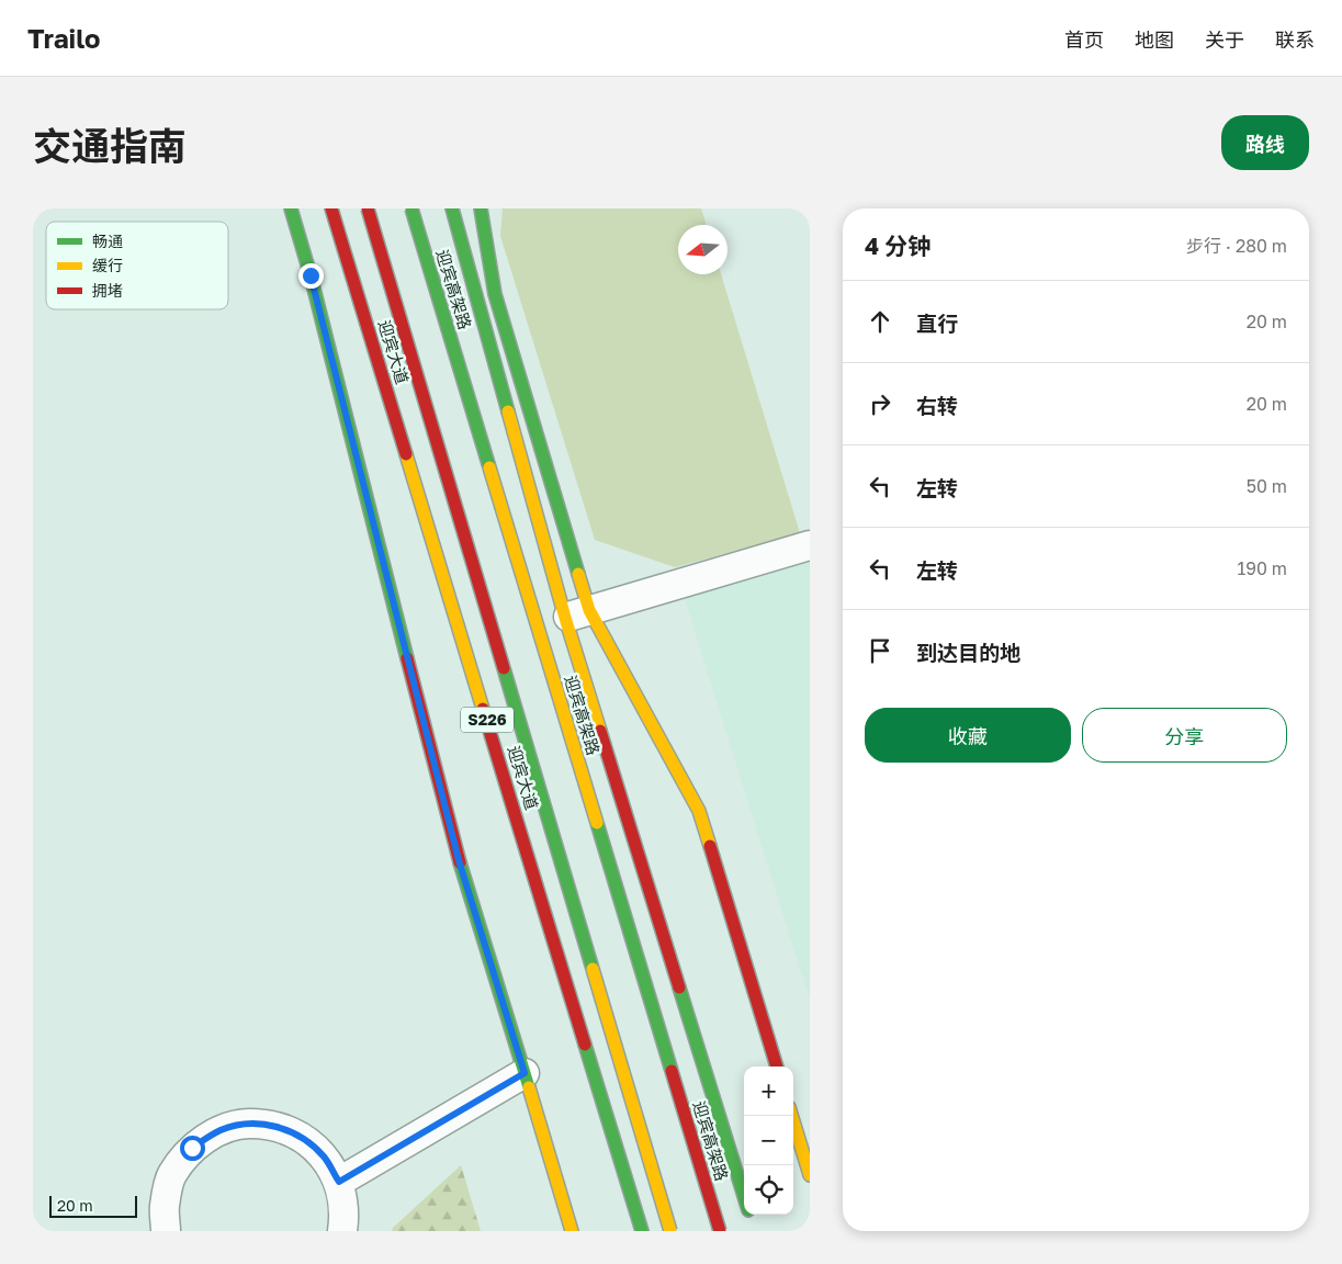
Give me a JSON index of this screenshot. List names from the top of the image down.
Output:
{
  "streets": {
    "main road": ["迎宾高架路", "迎宾大道", "S226"]
  },
  "legend": ["畅通", "缓行", "拥堵"],
  "scale_bar": "20 m",
  "north": "left",
  "page": {
    "header": "Trailo",
    "nav": [
      "首页",
      "地图",
      "关于",
      "联系"
    ],
    "title": "交通指南",
    "buttons": [
      "路线",
      ["收藏", "分享"]
    ],
    "heading": ["4 分钟", "步行 · 280 m"],
    "list": [
      ["直行", "20 m"],
      ["右转", "20 m"],
      ["左转", "50 m"],
      ["左转", "190 m"],
      "到达目的地"
    ],
    "map_buttons": ["+", "−"],
    "scale": "20 m"
  }
}
